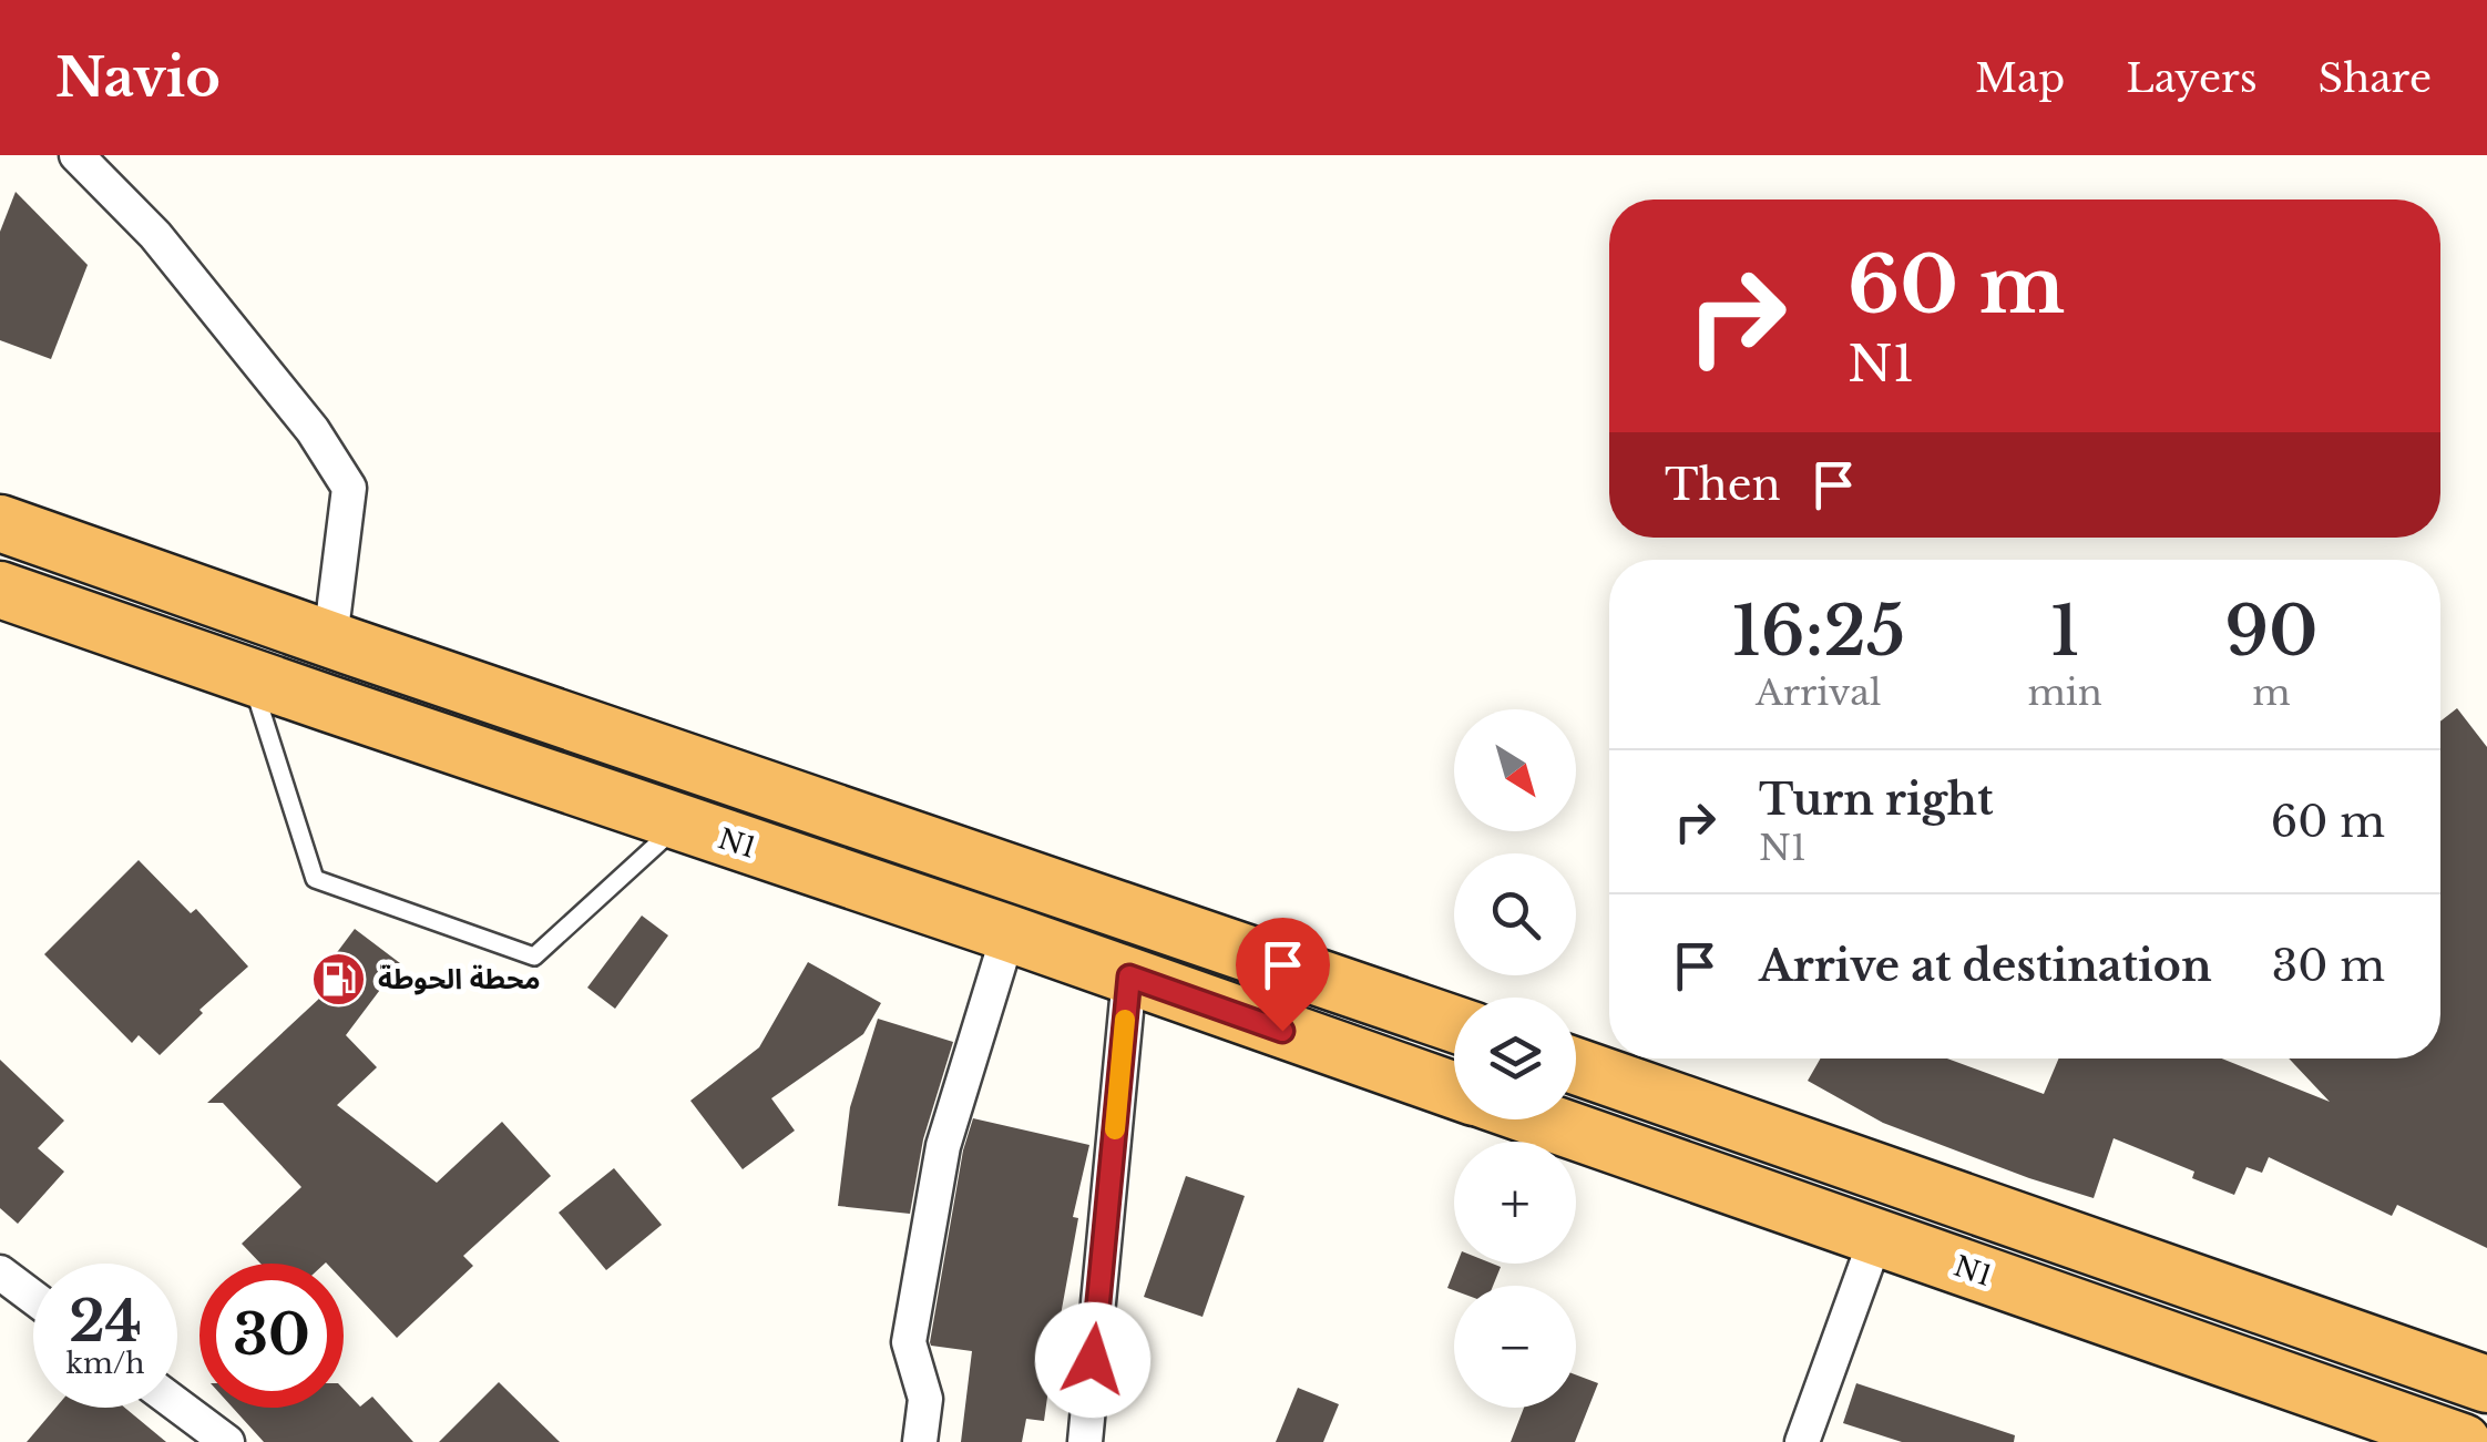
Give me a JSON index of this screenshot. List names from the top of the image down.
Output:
{
  "streets": {
    "highway": ["N1"]
  },
  "places": {
    "fuel station": ["محطة الحوطة"]
  },
  "north": "bottom right",
  "page": {
    "header": "Navio",
    "nav": ["Map", "Layers", "Share"],
    "turn": ["60 m", "N1"],
    "then": "Then",
    "eta": [
      "16:25",
      "Arrival",
      "1",
      "min",
      "90",
      "m"
    ],
    "map_buttons": ["+", "−"],
    "list": [
      {
        "name": "Turn right",
        "note": "N1",
        "value": "60 m"
      },
      {
        "name": "Arrive at destination",
        "value": "30 m"
      }
    ],
    "speed": "24 km/h",
    "limit": "30"
  }
}
